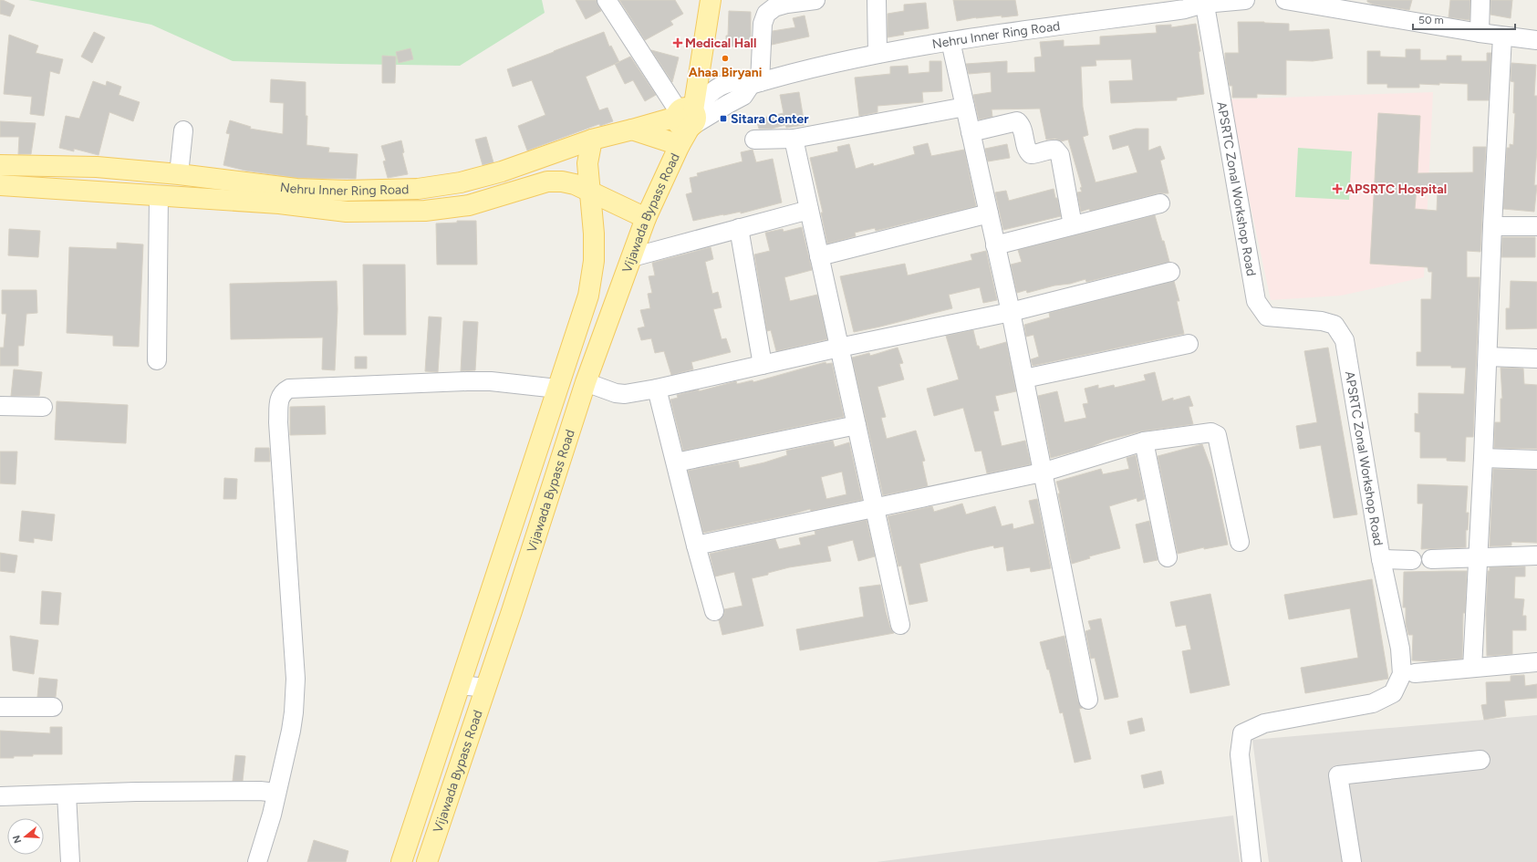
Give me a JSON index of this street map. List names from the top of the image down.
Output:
{
  "streets": {
    "main road": ["Nehru Inner Ring Road", "Vijawada Bypass Road"],
    "street": ["APSRTC Zonal Workshop Road"]
  },
  "crossings": [
    ["Nehru Inner Ring Road", "APSRTC Zonal Workshop Road"],
    ["Nehru Inner Ring Road", "Vijawada Bypass Road"]
  ],
  "places": {
    "health": ["Medical Hall", "APSRTC Hospital"],
    "other": ["Ahaa Biryani"],
    "transit": ["Sitara Center"]
  },
  "scale_bar": "50 m",
  "north": "left"
}
